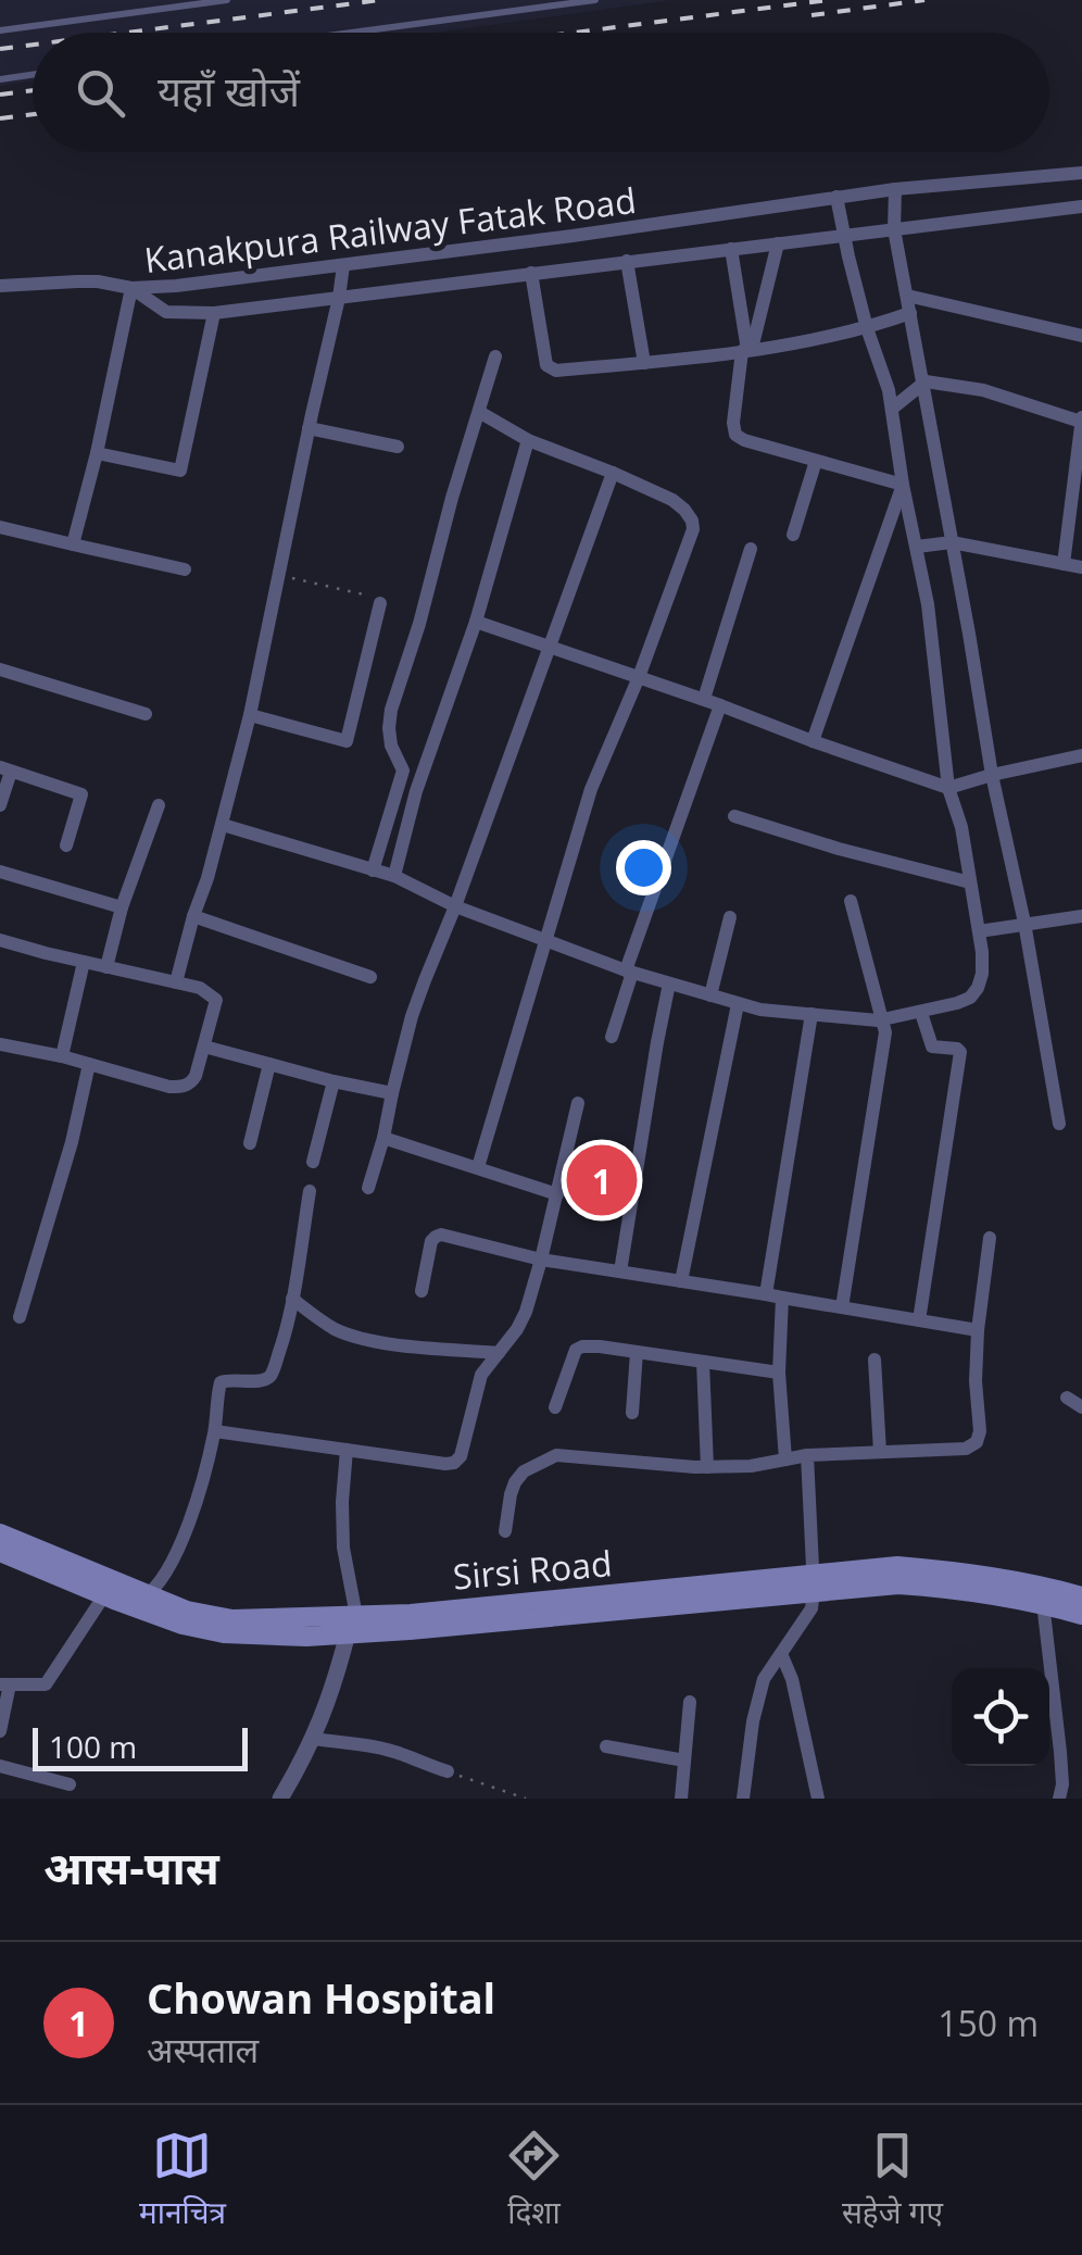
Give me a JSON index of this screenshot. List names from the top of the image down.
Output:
{
  "streets": {
    "main road": ["Sirsi Road"],
    "street": ["Kanakpura Railway Fatak Road"]
  },
  "scale_bar": "100 m",
  "page": {
    "search": "यहाँ खोजें",
    "pins": "1",
    "scale": "100 m",
    "heading": "आस-पास",
    "list": [
      {
        "mark": "1",
        "name": "Chowan Hospital",
        "note": "अस्पताल",
        "value": "150 m"
      }
    ],
    "nav": ["मानचित्र", "दिशा", "सहेजे गए"]
  }
}
